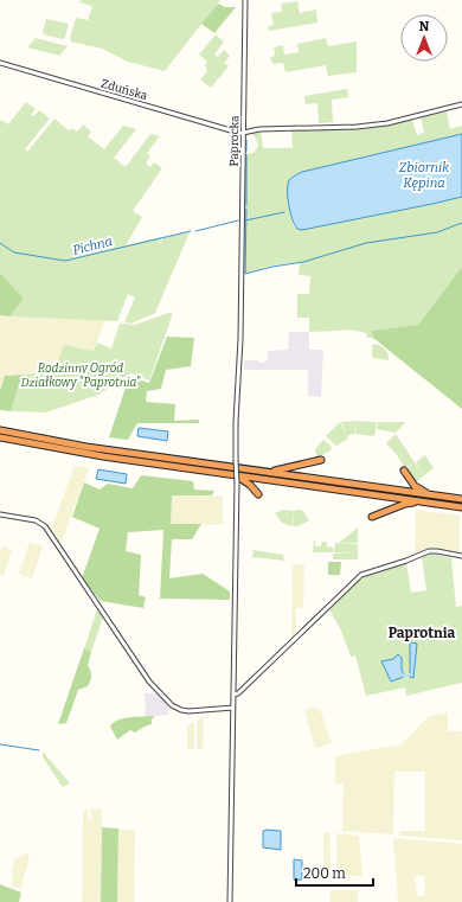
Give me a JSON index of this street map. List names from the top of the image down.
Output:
{
  "streets": {
    "street": ["Zduńska", "Paprocka"]
  },
  "crossings": [
    ["Zduńska", "Paprocka"]
  ],
  "districts": ["Paprotnia"],
  "water": ["Zbiornik Kępina", "Pichna"],
  "parks": ["Rodzinny Ogród Działkowy \"Paprotnia\""],
  "scale_bar": "200 m",
  "north": "top"
}
